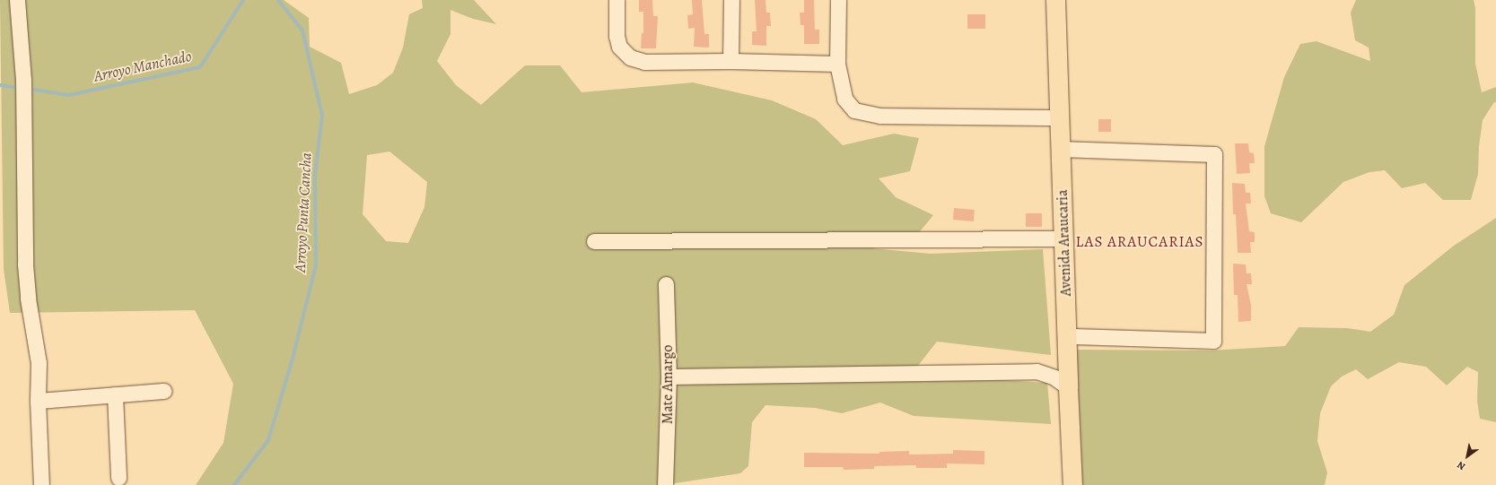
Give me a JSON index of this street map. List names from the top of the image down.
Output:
{
  "streets": {
    "main road": ["Avenida Araucaria"],
    "street": ["Mate Amargo"]
  },
  "districts": ["LAS ARAUCARIAS"],
  "water": ["Arroyo Manchado", "Arroyo Punta Cancha"],
  "north": "bottom left"
}
